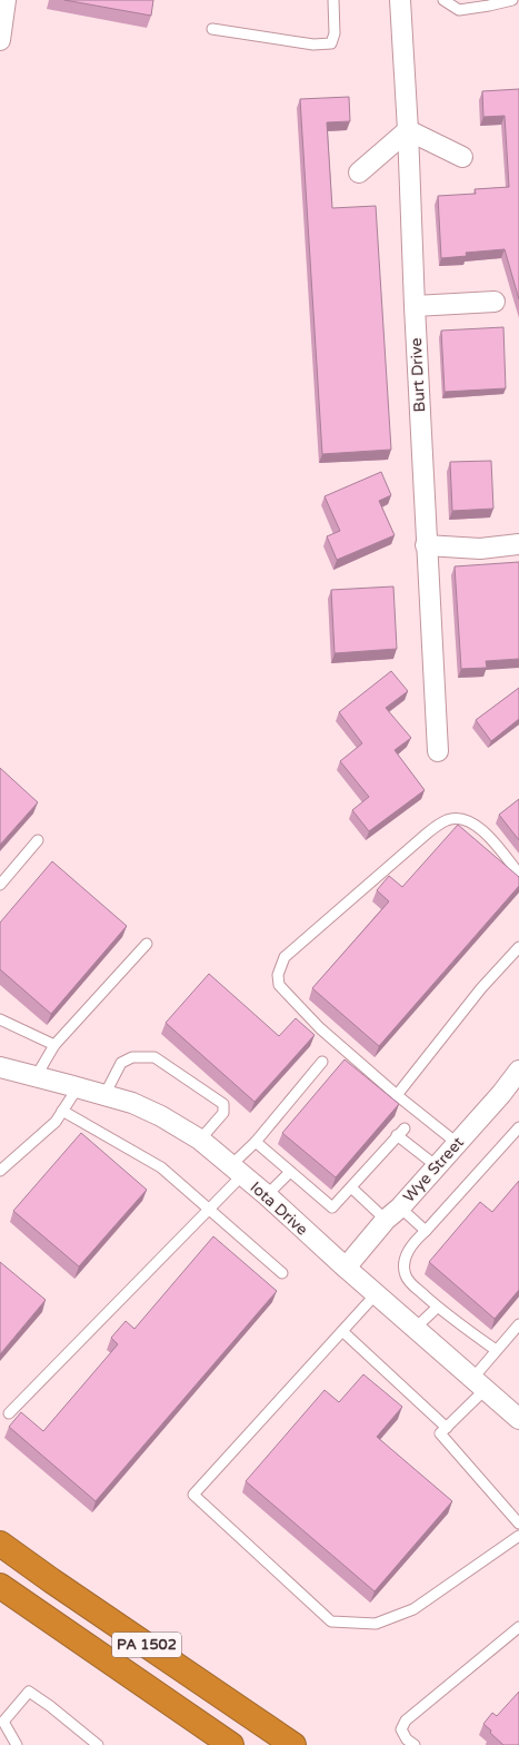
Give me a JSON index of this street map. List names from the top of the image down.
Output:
{
  "streets": {
    "highway": ["PA 1502"],
    "street": ["Burt Drive", "Wye Street", "Iota Drive"]
  },
  "crossings": [
    ["Wye Street", "Iota Drive"]
  ]
}
